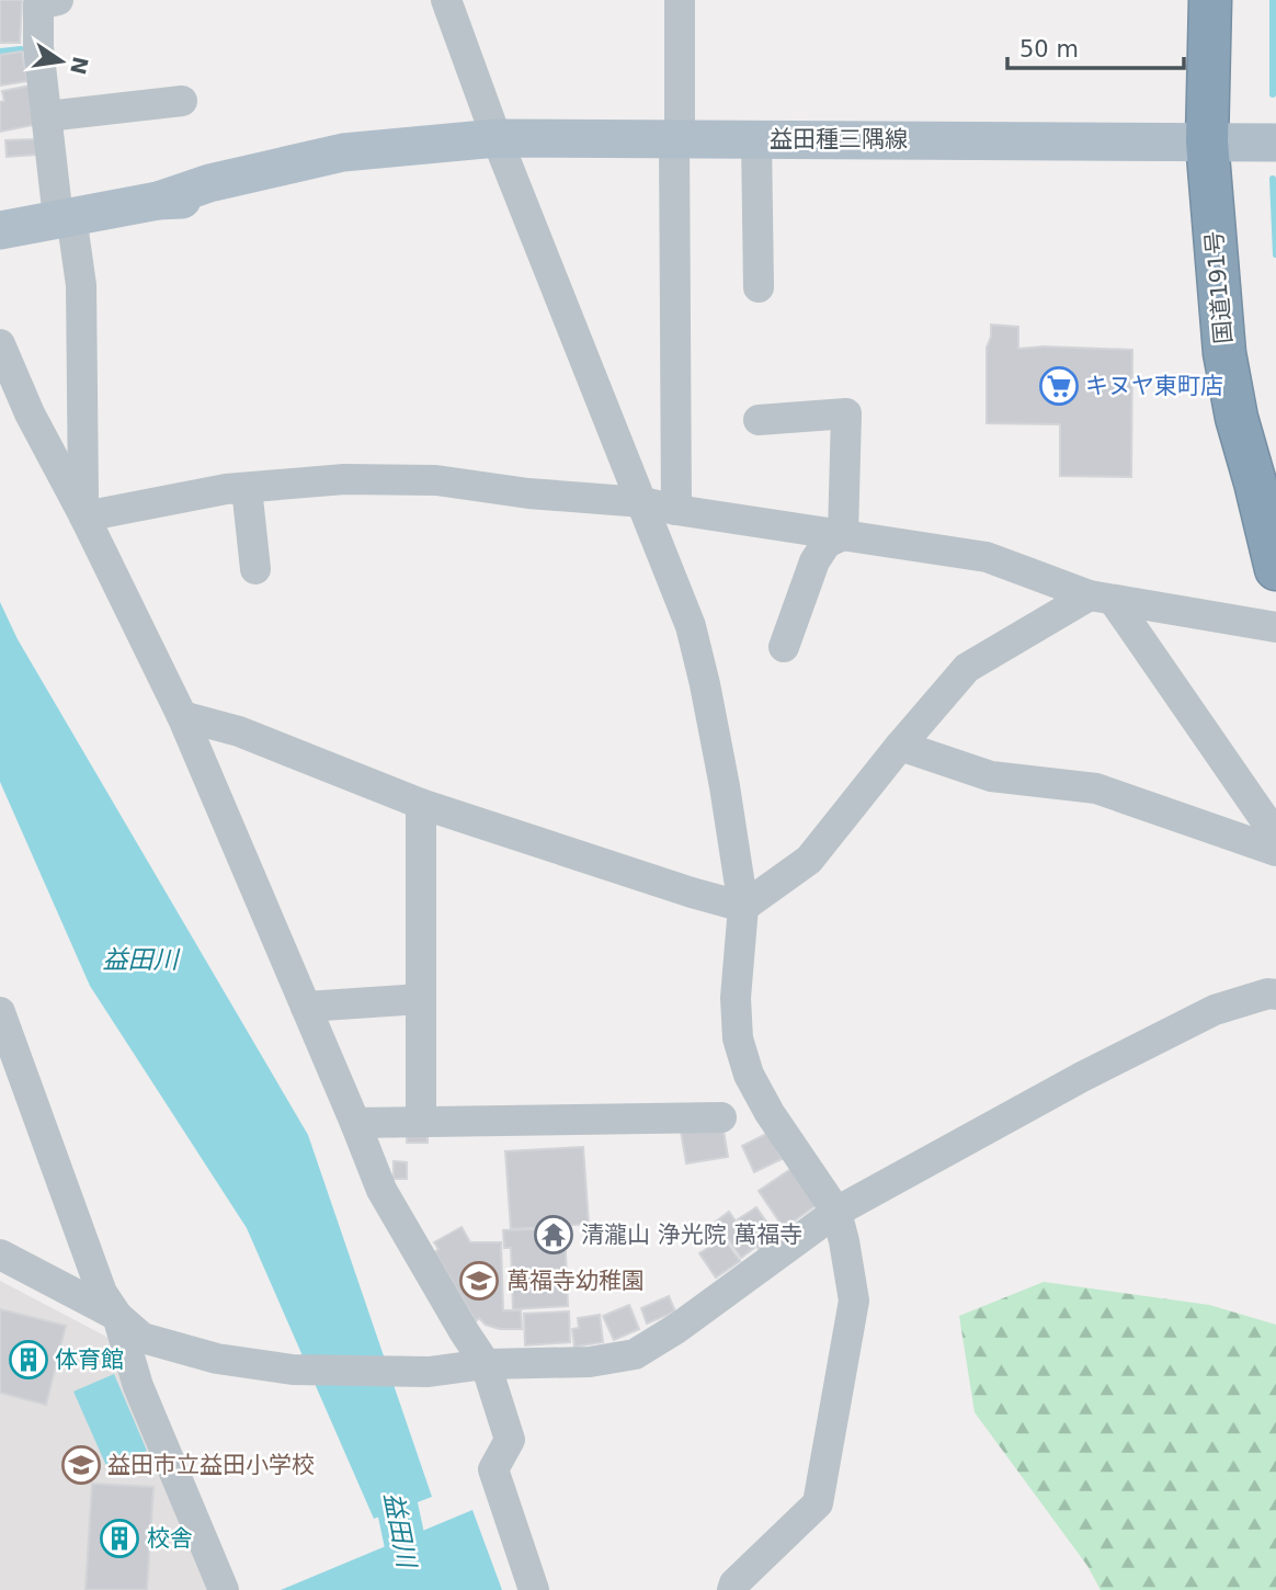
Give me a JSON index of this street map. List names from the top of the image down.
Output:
{
  "streets": {
    "highway": ["国道191号"],
    "main road": ["益田種三隅線"]
  },
  "crossings": [
    ["益田種三隅線", "国道191号"]
  ],
  "water": ["益田川"],
  "places": {
    "supermarket": ["キヌヤ東町店"],
    "temple": ["清瀧山 浄光院 萬福寺"],
    "school or university": ["萬福寺幼稚園", "益田市立益田小学校"],
    "building": ["体育館", "校舎"]
  },
  "scale_bar": "50 m",
  "north": "right"
}
